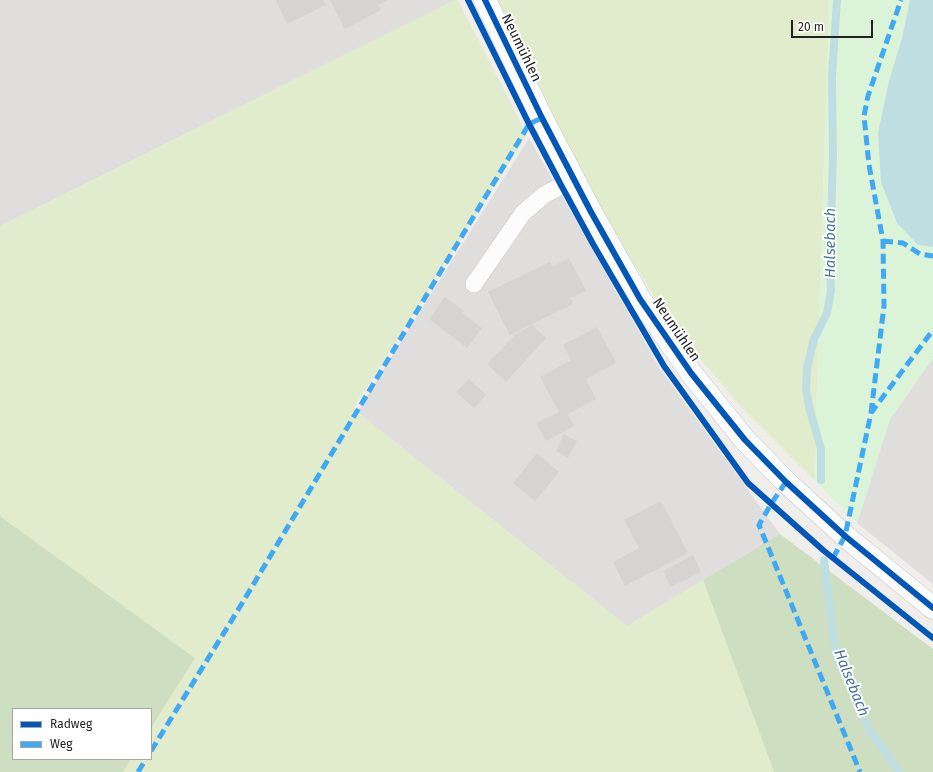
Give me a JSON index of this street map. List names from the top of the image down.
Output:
{
  "streets": {
    "street": ["Neumühlen"]
  },
  "water": ["Halsebach"],
  "legend": ["Radweg", "Weg"],
  "scale_bar": "20 m"
}
